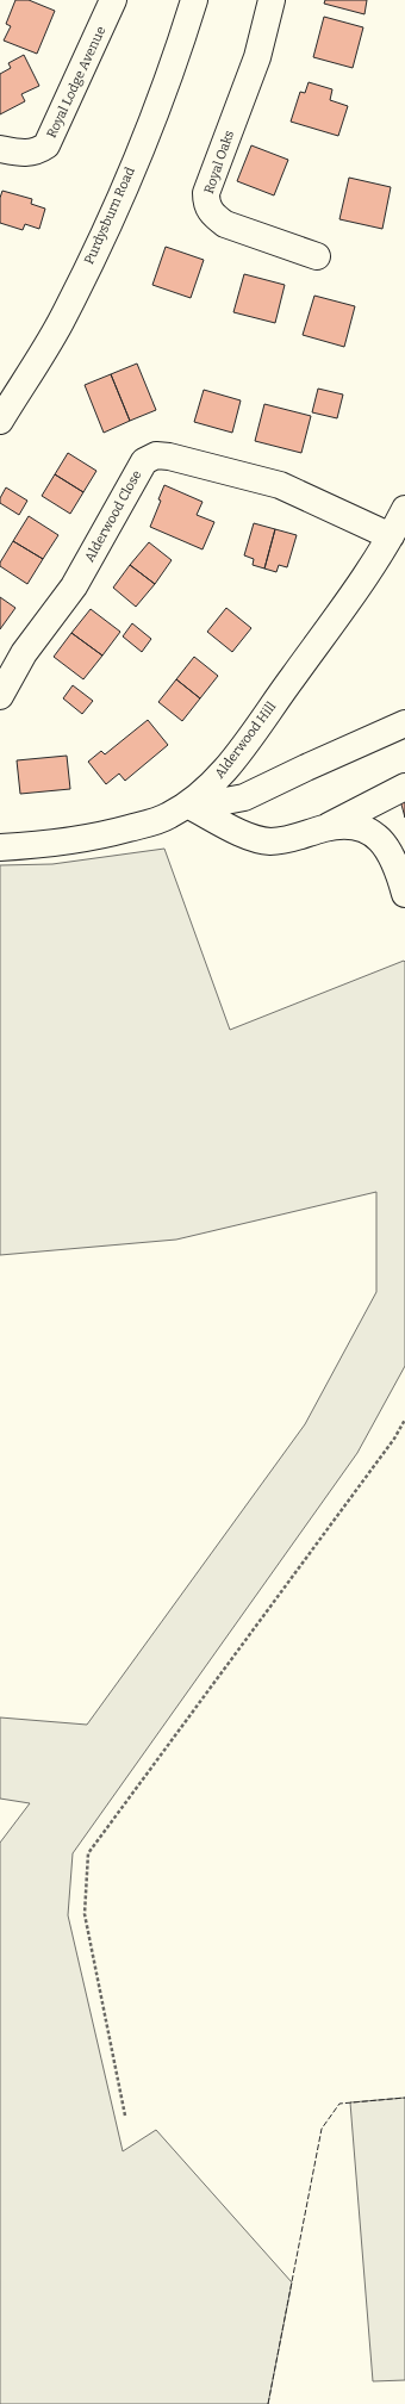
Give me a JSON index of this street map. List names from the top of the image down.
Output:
{
  "streets": {
    "street": [
      "Royal Lodge Avenue",
      "Royal Oaks",
      "Purdysburn Road",
      "Alderwood Close",
      "Alderwood Hill"
    ]
  },
  "crossings": [
    ["Alderwood Close", "Alderwood Hill"]
  ]
}
